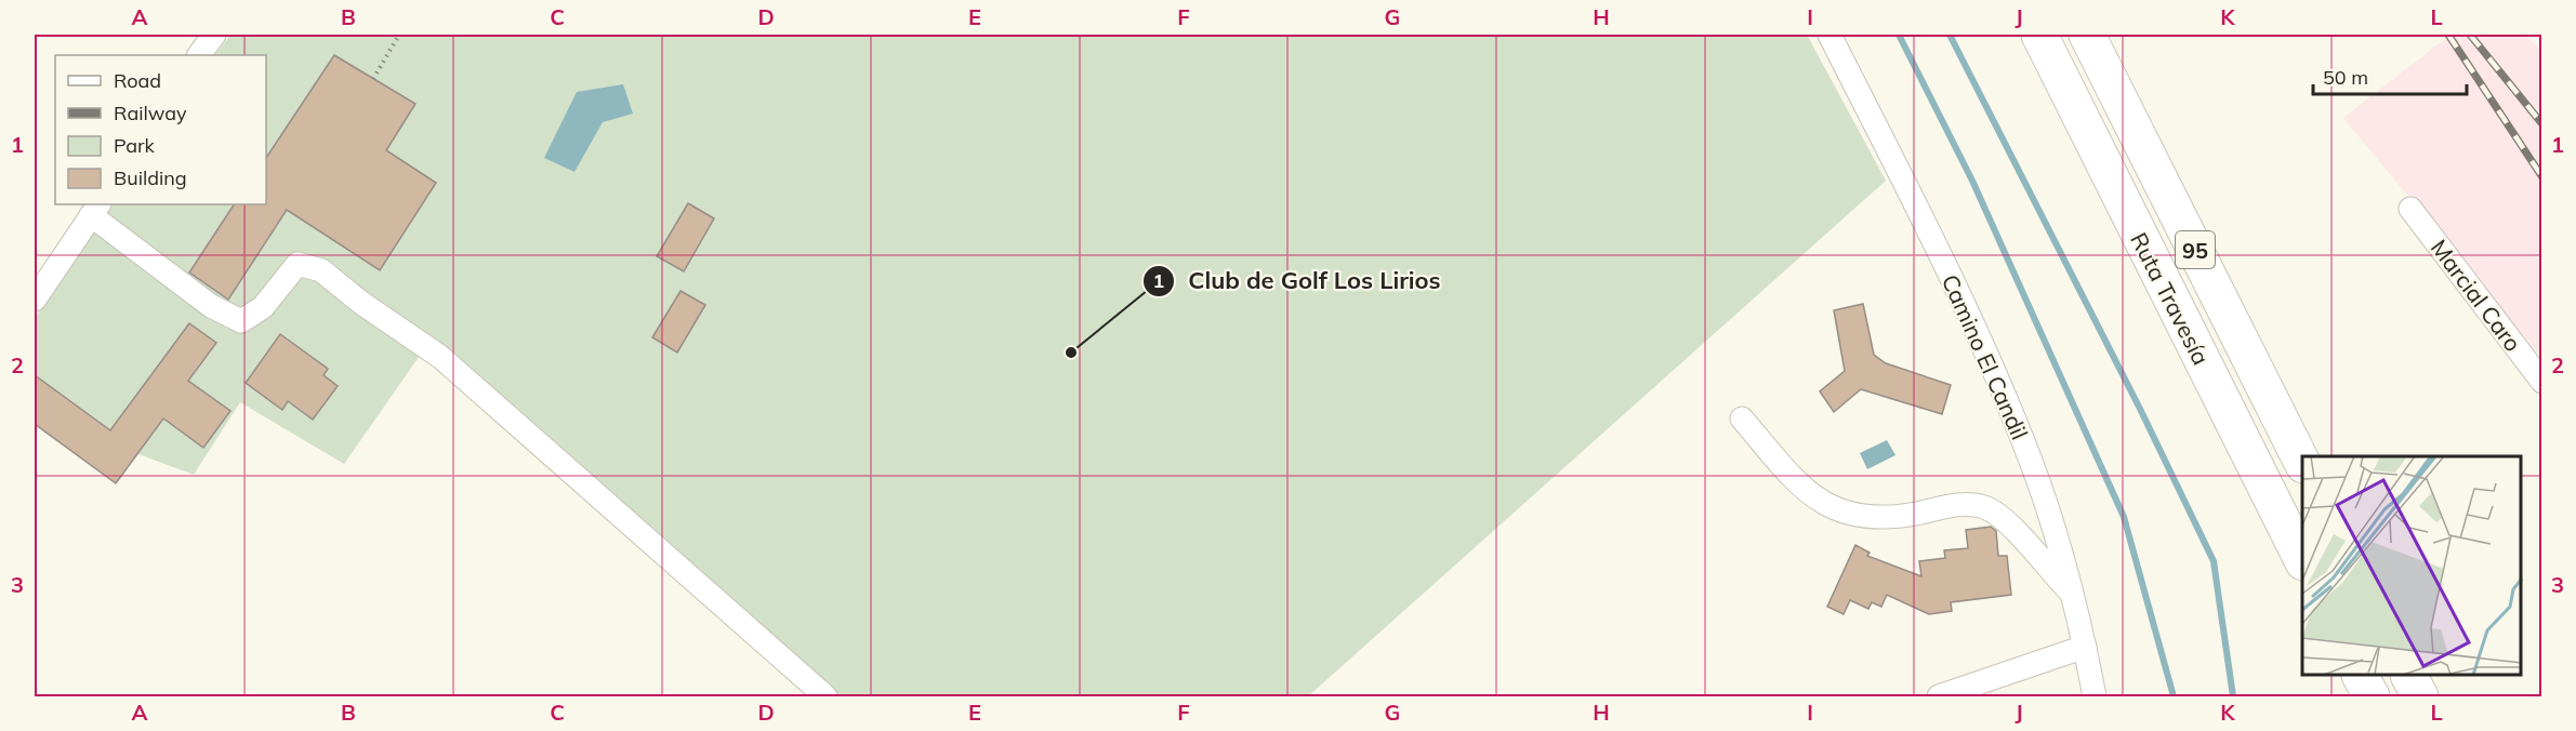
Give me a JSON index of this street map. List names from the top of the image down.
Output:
{
  "streets": {
    "highway": ["95", "Ruta Travesía"],
    "street": ["Marcial Caro", "Camino El Candil"]
  },
  "places": ["Club de Golf Los Lirios"],
  "legend": [
    "Road",
    "Railway",
    "Park",
    "Building"
  ],
  "scale_bar": "50 m",
  "grid": {
    "columns": [
      "A",
      "B",
      "C",
      "D",
      "E",
      "F",
      "G",
      "H",
      "I",
      "J",
      "K",
      "L"
    ],
    "rows": ["1", "2", "3"]
  }
}
